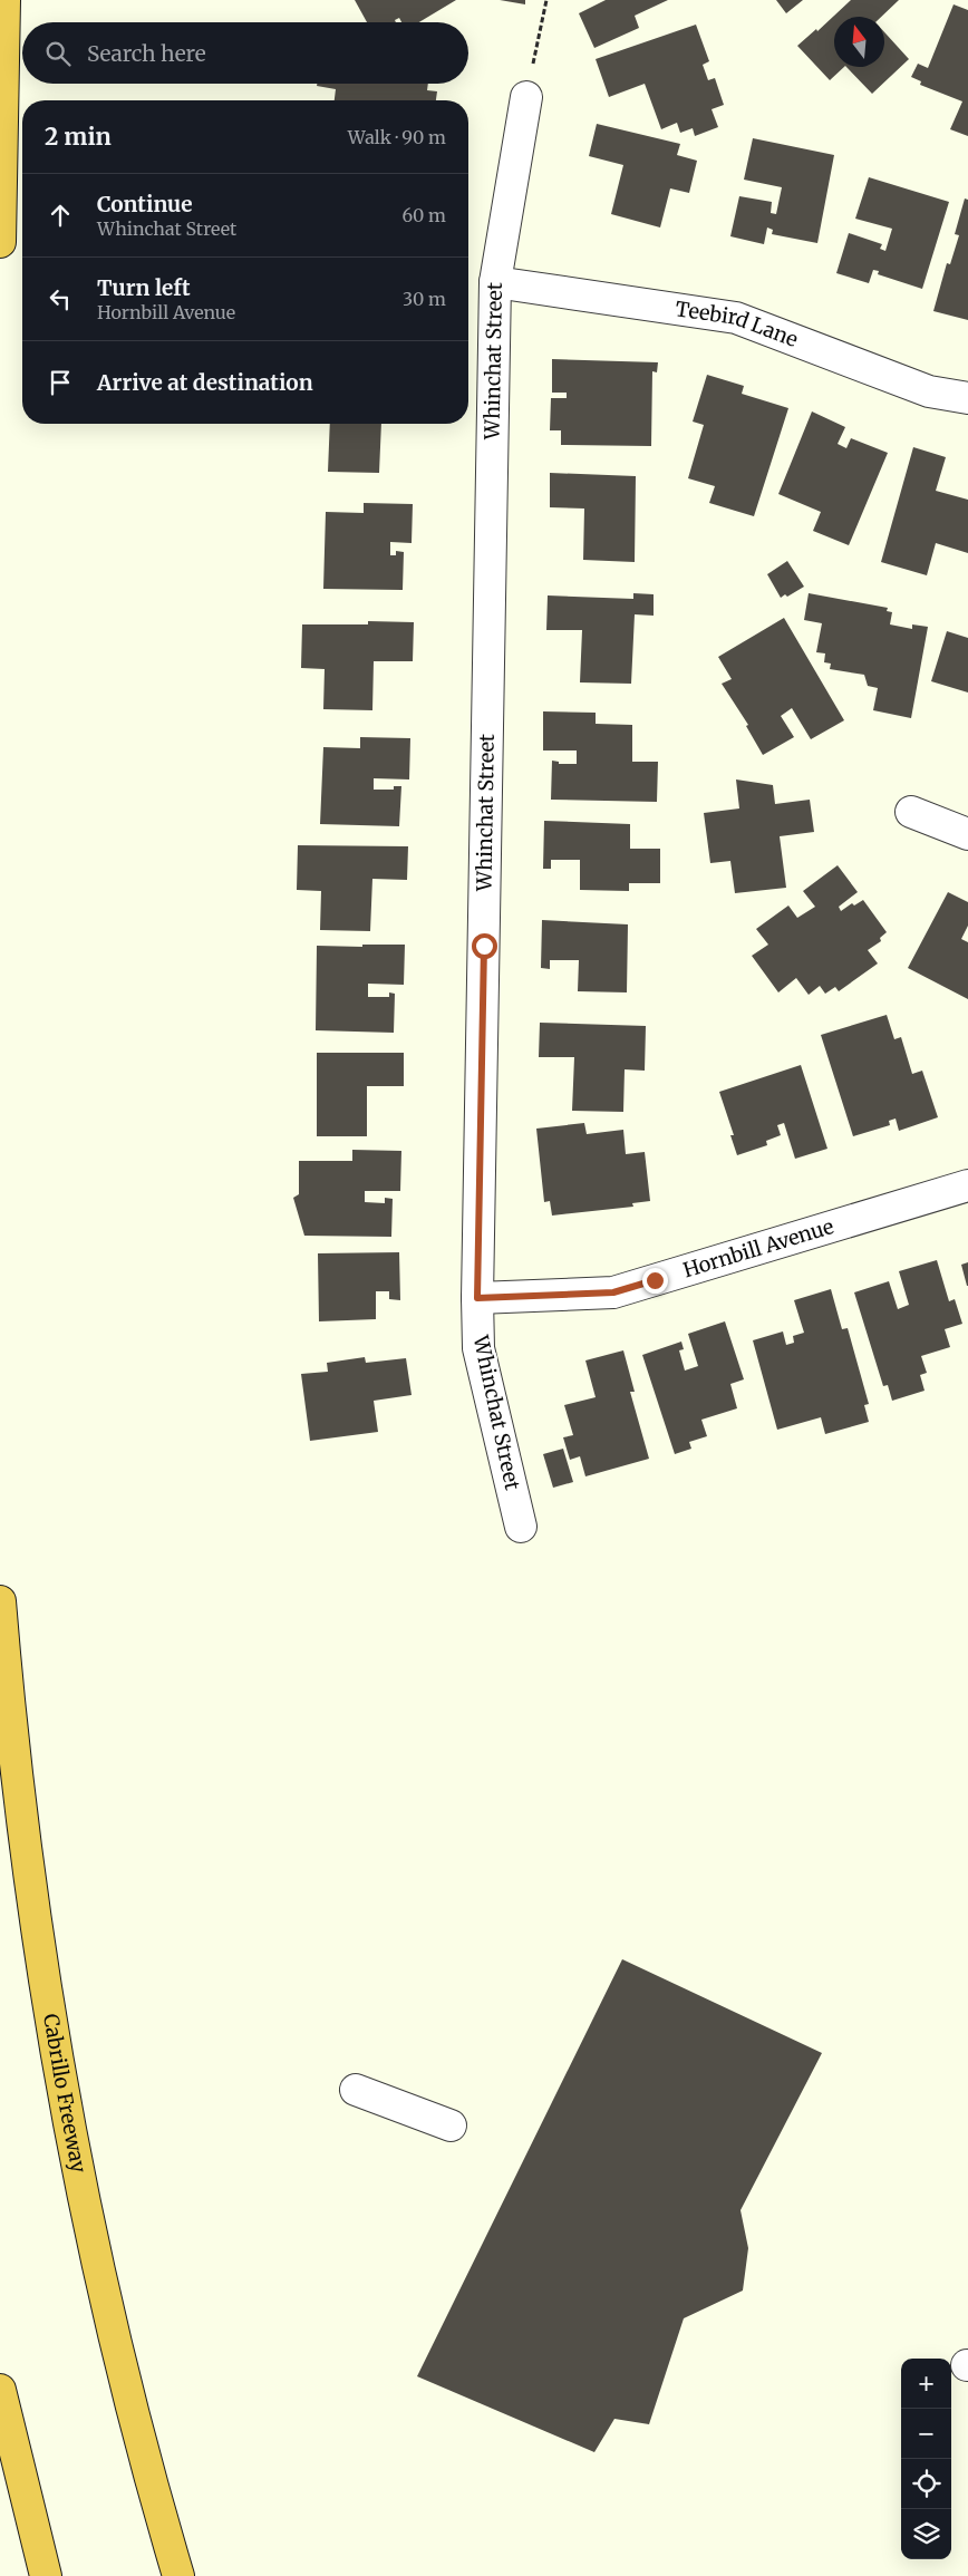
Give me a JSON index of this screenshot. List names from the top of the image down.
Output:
{
  "streets": {
    "highway": ["Cabrillo Freeway"],
    "street": ["Teebird Lane", "Whinchat Street", "Hornbill Avenue"]
  },
  "crossings": [
    ["Teebird Lane", "Whinchat Street"],
    ["Whinchat Street", "Hornbill Avenue"]
  ],
  "north": "top",
  "page": {
    "search": "Search here",
    "heading": ["2 min", "Walk · 90 m"],
    "list": [
      ["Continue", "Whinchat Street", "60 m"],
      ["Turn left", "Hornbill Avenue", "30 m"],
      "Arrive at destination"
    ],
    "map_buttons": ["+", "−"]
  }
}
